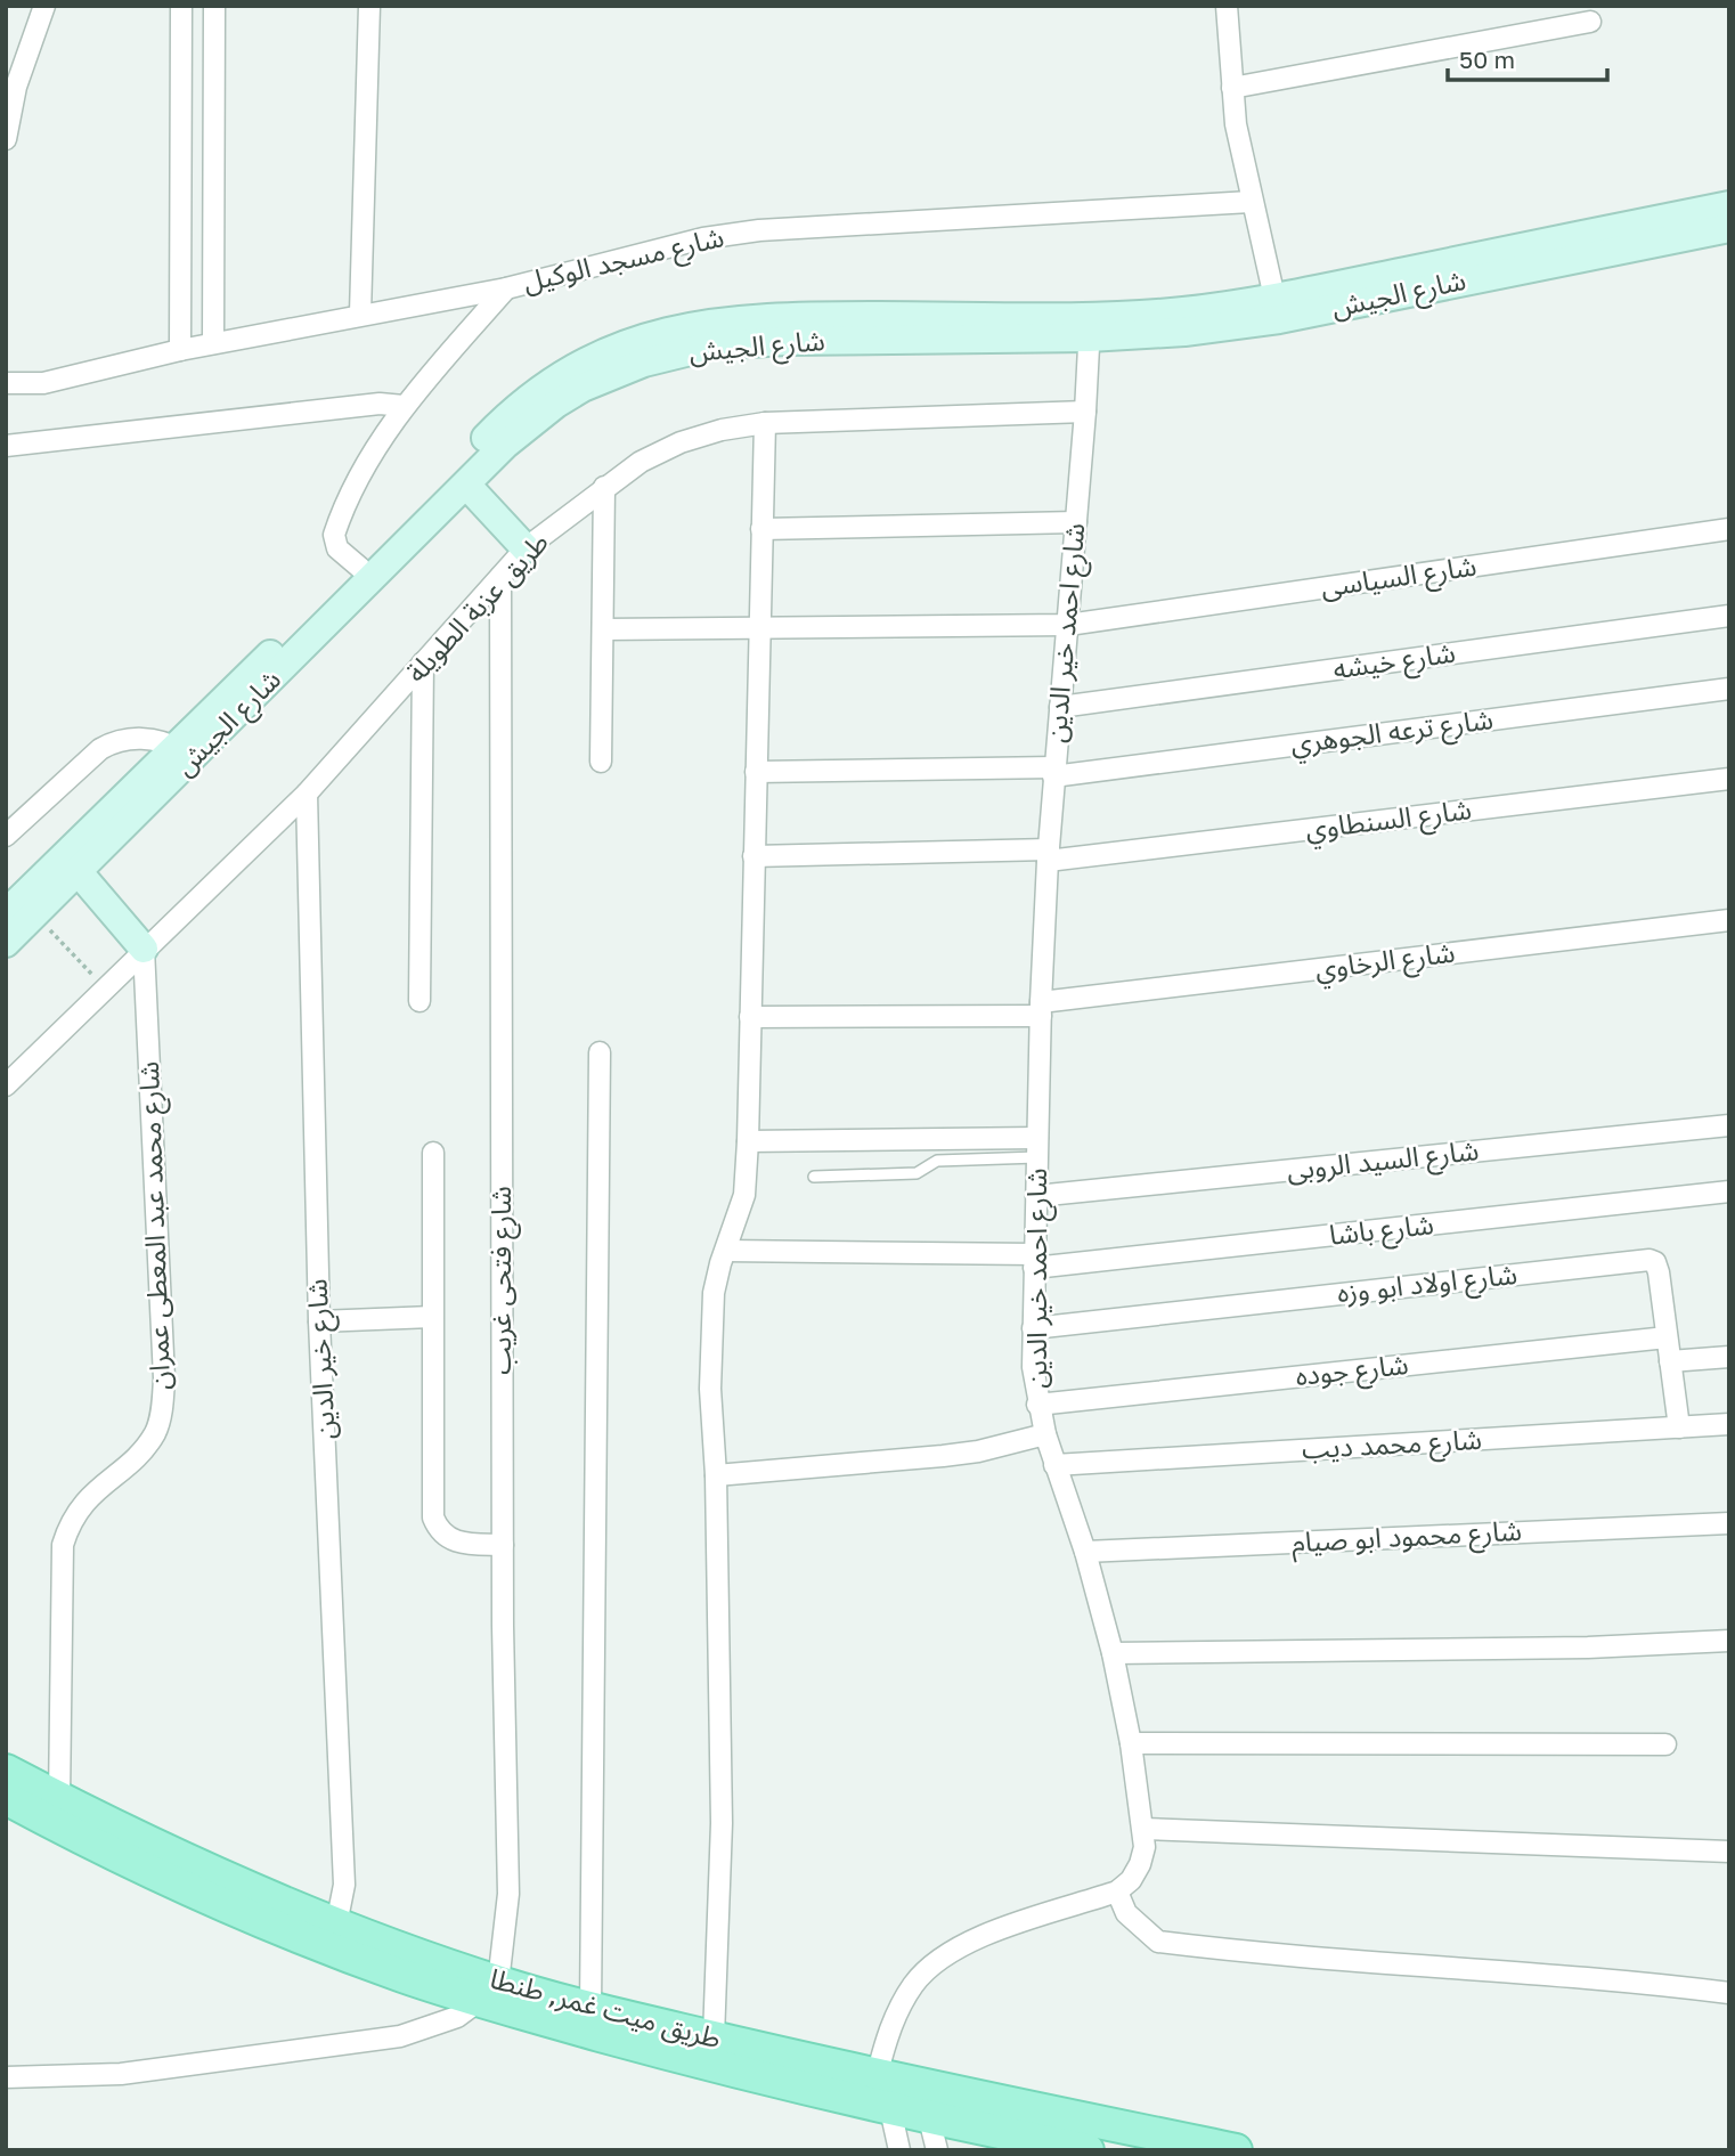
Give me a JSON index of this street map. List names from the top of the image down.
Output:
{
  "streets": {
    "main road": ["شارع الجيش", "طريق ميت غمر, طنطا"],
    "street": [
      "شارع مسجد الوكيل",
      "شارع السياسى",
      "طريق عزبة الطويلة",
      "شارع احمد خير الدين",
      "شارع خيشه",
      "شارع ترعه الجوهري",
      "شارع السنطاوي",
      "شارع الرخاوي",
      "شارع السيد الروبى",
      "شارع محمد عبد المعطى عمران",
      "شارع باشا",
      "شارع فتحى غريب",
      "شارع اولاد ابو وزه",
      "شارع خير الدين",
      "شارع جوده",
      "شارع محمد ديب",
      "شارع محمود ابو صيام"
    ]
  },
  "crossings": [
    ["شارع الجيش", "شارع احمد خير الدين"],
    ["شارع السياسى", "شارع احمد خير الدين"],
    ["طريق عزبة الطويلة", "شارع احمد خير الدين"],
    ["طريق عزبة الطويلة", "شارع محمد عبد المعطى عمران"],
    ["طريق عزبة الطويلة", "شارع فتحى غريب"],
    ["طريق عزبة الطويلة", "شارع خير الدين"],
    ["شارع احمد خير الدين", "شارع خيشه"],
    ["شارع احمد خير الدين", "شارع ترعه الجوهري"],
    ["شارع احمد خير الدين", "شارع السنطاوي"],
    ["شارع احمد خير الدين", "شارع الرخاوي"],
    ["شارع احمد خير الدين", "شارع السيد الروبى"],
    ["شارع احمد خير الدين", "شارع باشا"],
    ["شارع احمد خير الدين", "شارع اولاد ابو وزه"],
    ["شارع احمد خير الدين", "شارع جوده"],
    ["شارع احمد خير الدين", "شارع محمد ديب"],
    ["شارع احمد خير الدين", "شارع محمود ابو صيام"],
    ["شارع محمد عبد المعطى عمران", "طريق ميت غمر, طنطا"],
    ["شارع فتحى غريب", "طريق ميت غمر, طنطا"],
    ["شارع اولاد ابو وزه", "شارع جوده"],
    ["شارع اولاد ابو وزه", "شارع محمد ديب"],
    ["شارع خير الدين", "طريق ميت غمر, طنطا"]
  ],
  "scale_bar": "50 m"
}
